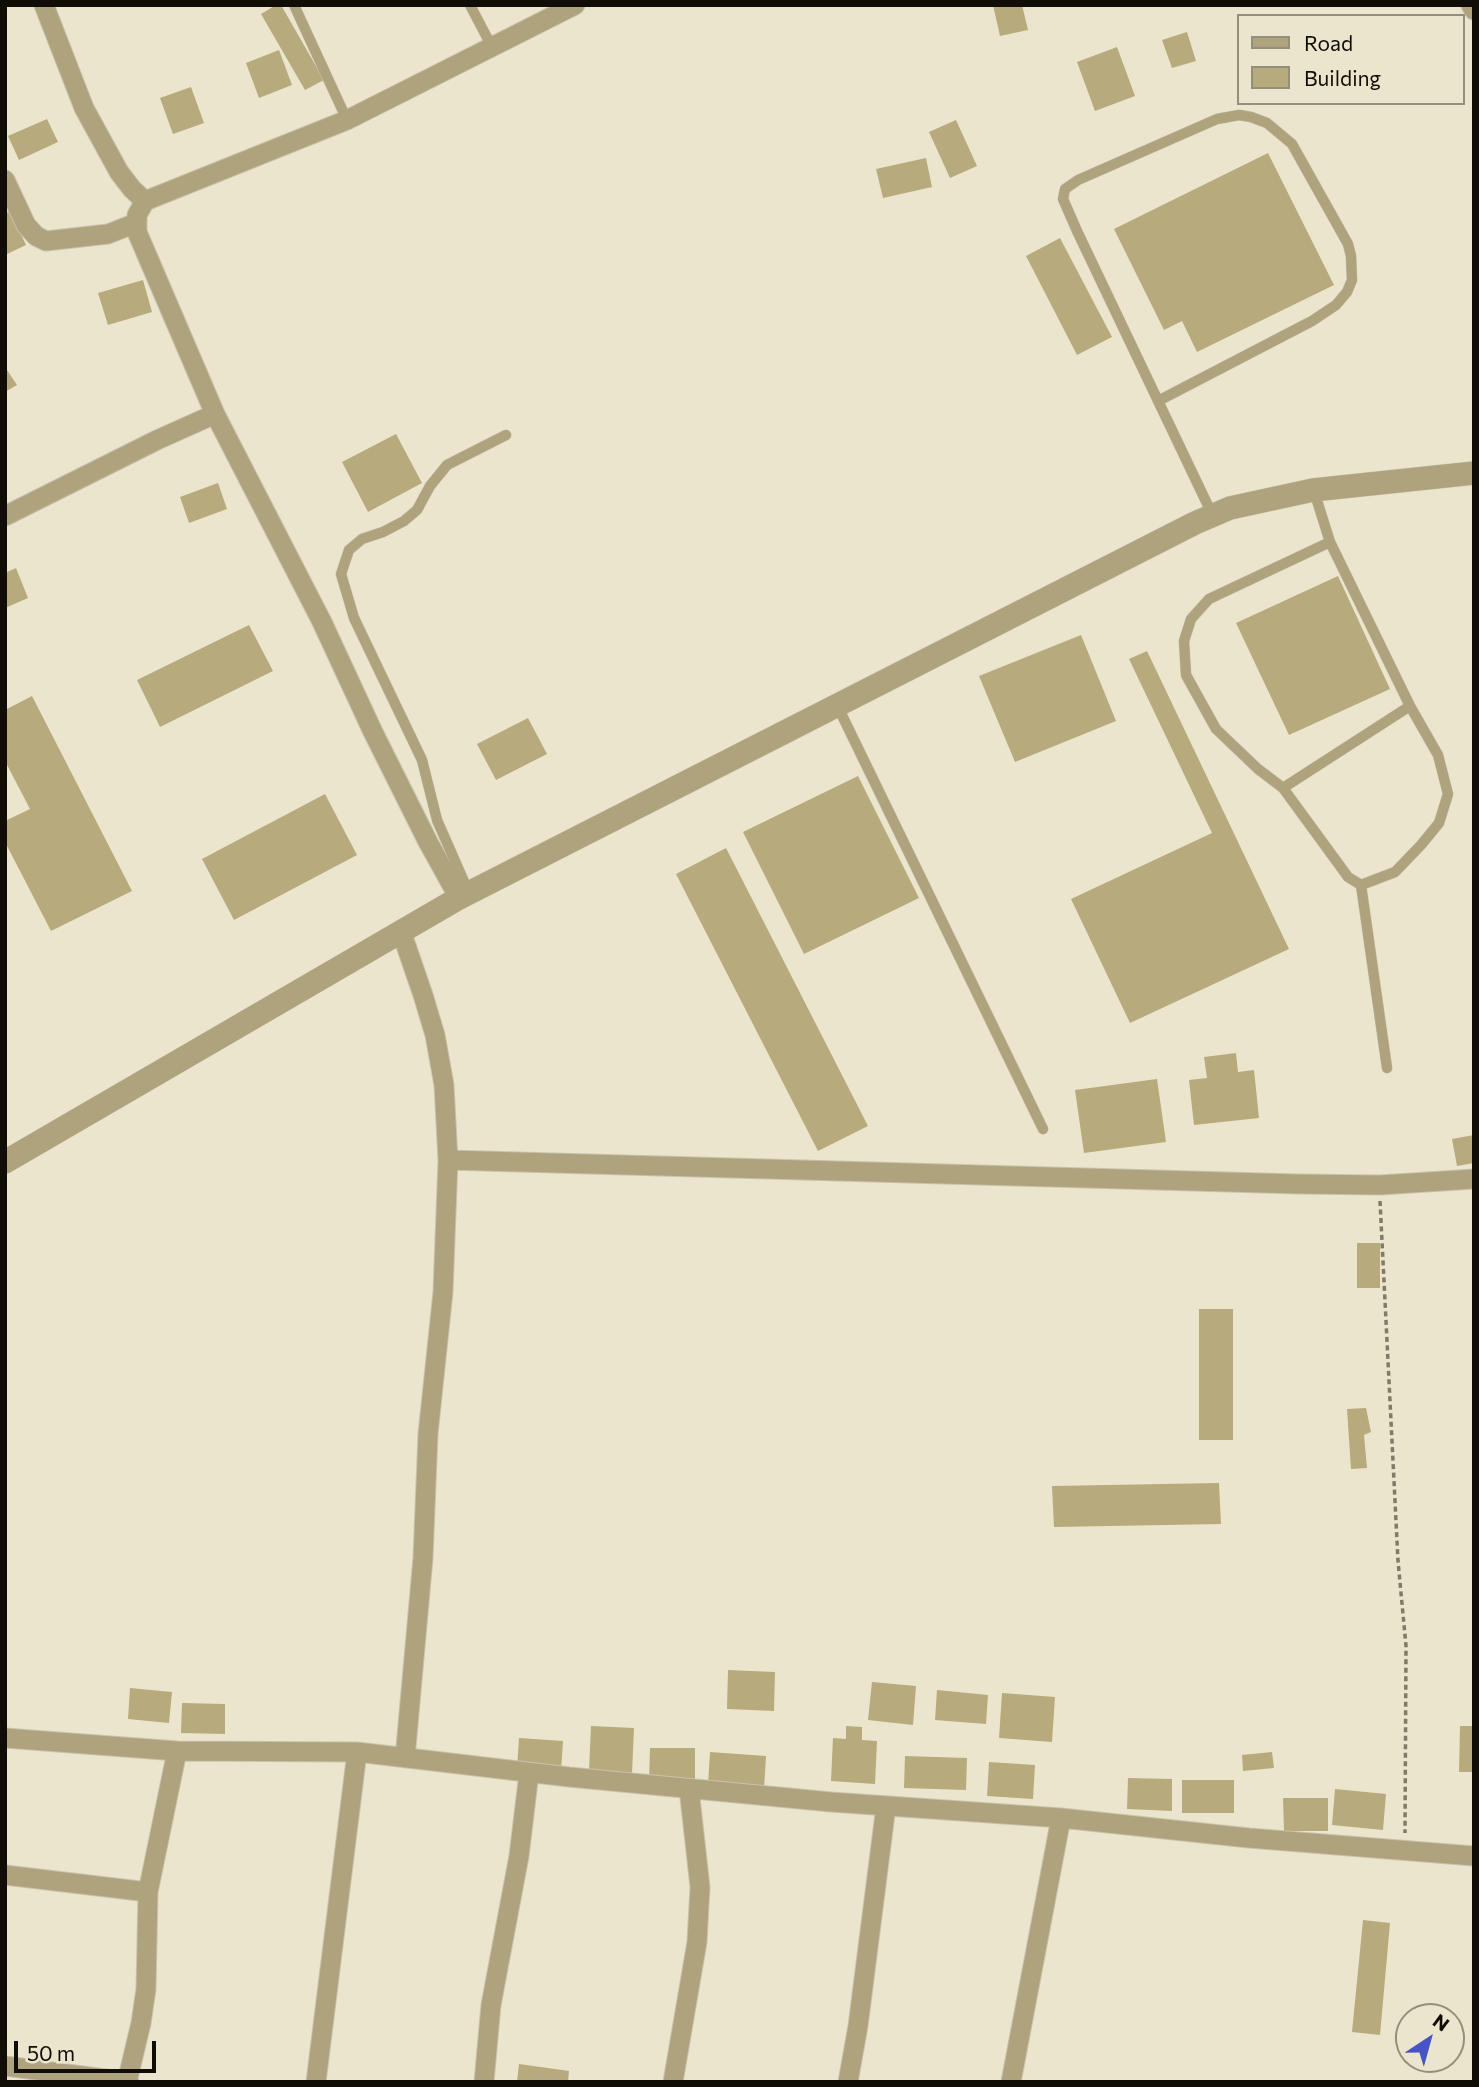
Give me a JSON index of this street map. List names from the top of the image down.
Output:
{
  "legend": ["Road", "Building"],
  "scale_bar": "50 m",
  "north": "top right"
}
